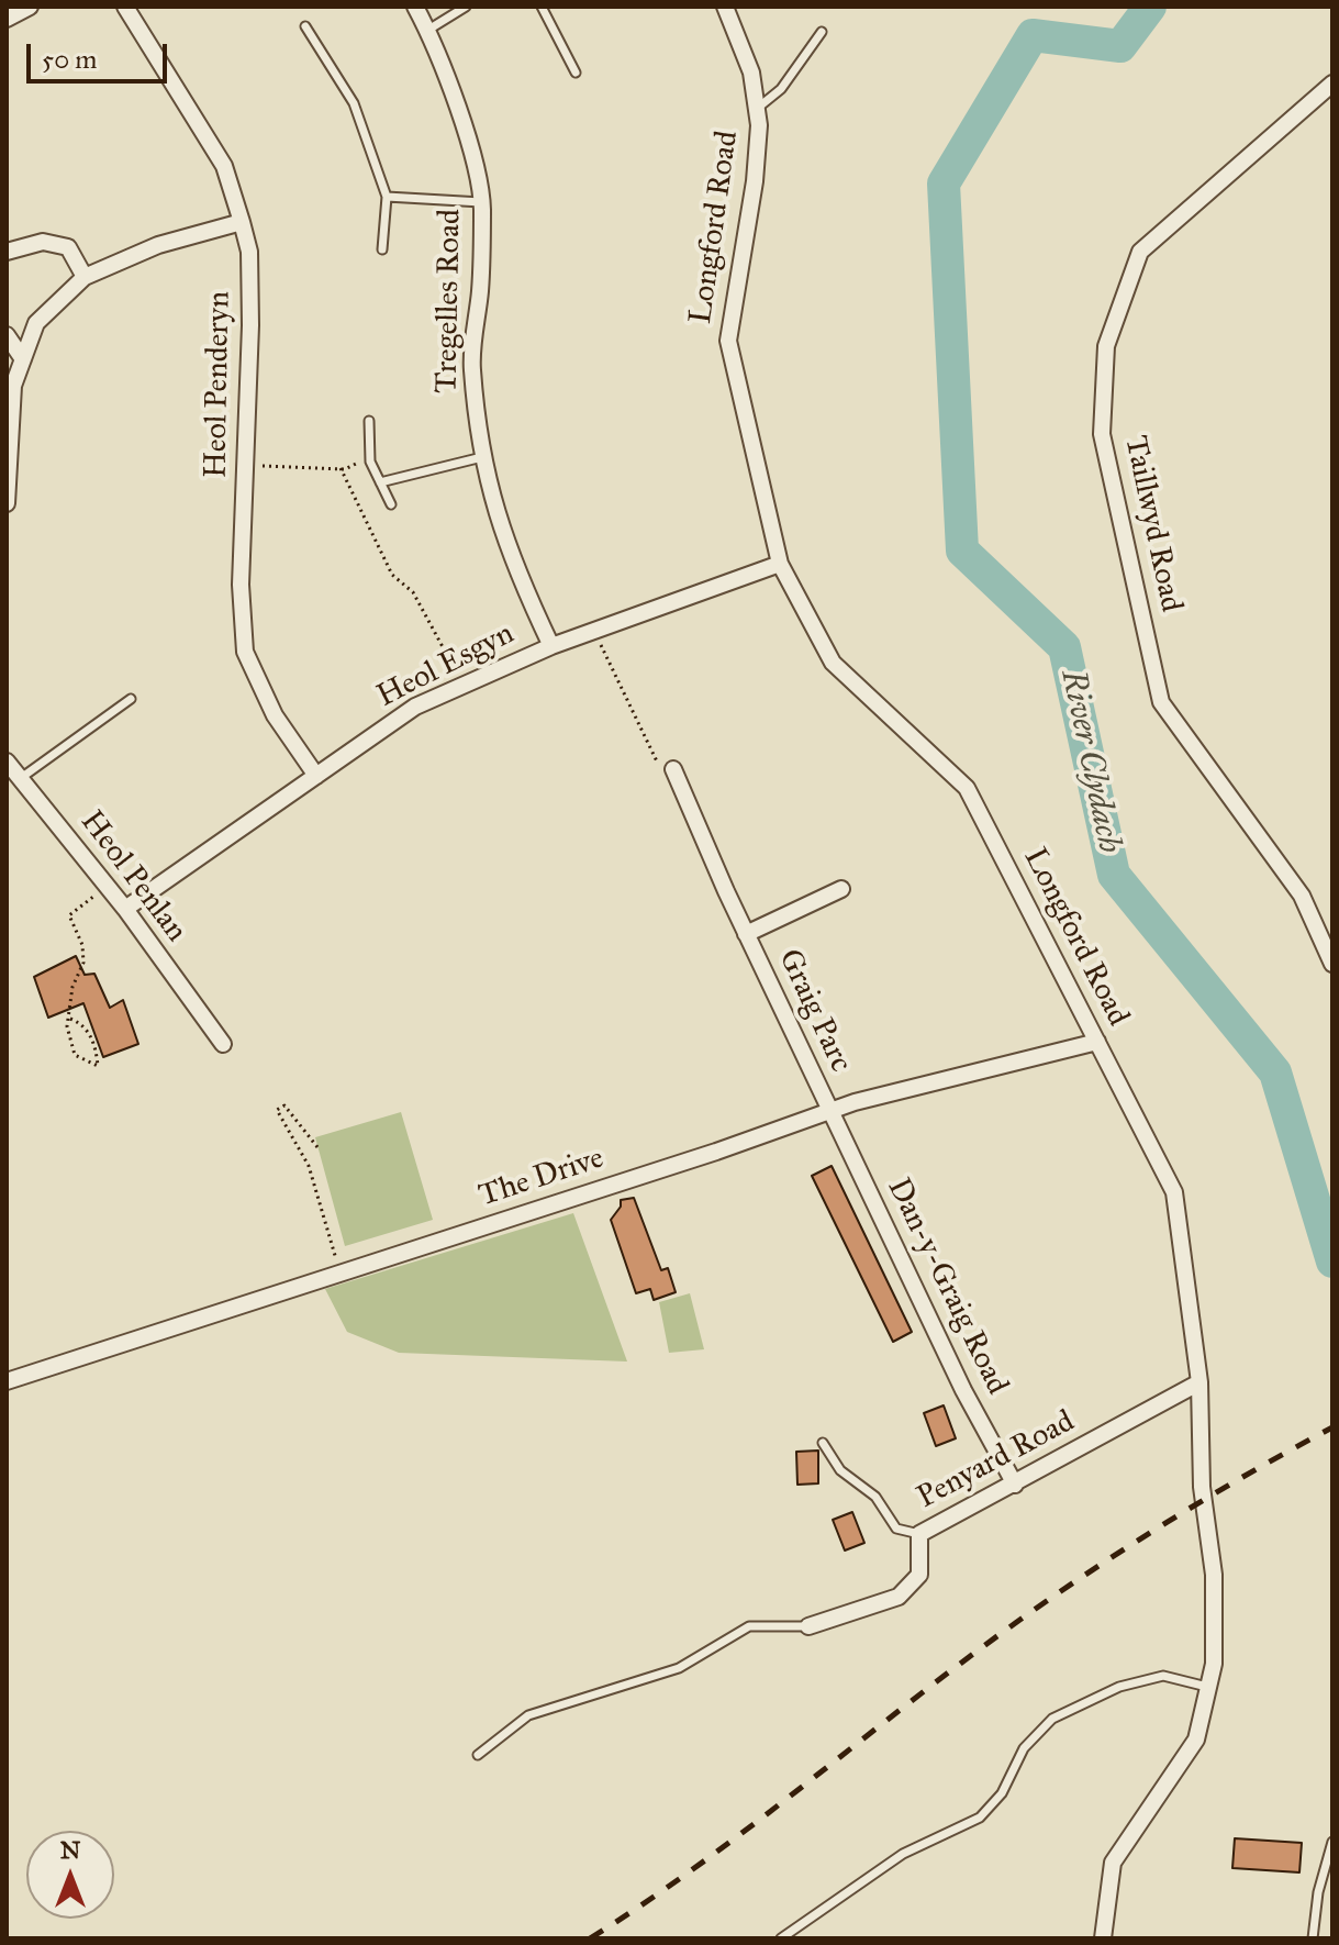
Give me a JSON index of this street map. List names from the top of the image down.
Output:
{
  "streets": {
    "street": [
      "Longford Road",
      "Tregelles Road",
      "Heol Penderyn",
      "Taillwyd Road",
      "Heol Esgyn",
      "Heol Penlan",
      "Graig Parc",
      "The Drive",
      "Dan-y-Graig Road",
      "Penyard Road"
    ]
  },
  "crossings": [
    ["Longford Road", "Heol Esgyn"],
    ["Longford Road", "The Drive"],
    ["Longford Road", "Penyard Road"],
    ["Tregelles Road", "Heol Esgyn"],
    ["Heol Penderyn", "Heol Esgyn"],
    ["Heol Esgyn", "Heol Penlan"],
    ["Graig Parc", "The Drive"],
    ["Graig Parc", "Dan-y-Graig Road"],
    ["The Drive", "Dan-y-Graig Road"],
    ["Dan-y-Graig Road", "Penyard Road"]
  ],
  "water": ["River Clydach"],
  "scale_bar": "50 m",
  "north": "top"
}
